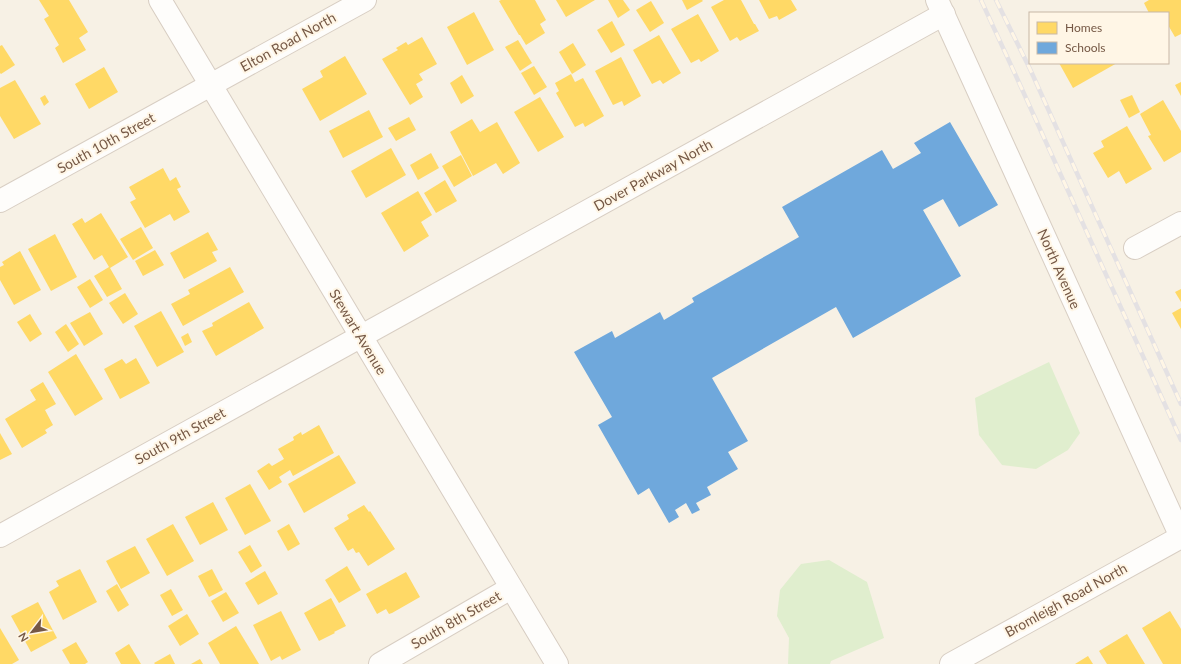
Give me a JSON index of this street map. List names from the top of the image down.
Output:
{
  "streets": {
    "street": [
      "Elton Road North",
      "South 10th Street",
      "Dover Parkway North",
      "North Avenue",
      "Stewart Avenue",
      "South 9th Street",
      "Bromleigh Road North",
      "South 8th Street"
    ]
  },
  "crossings": [
    ["Elton Road North", "South 10th Street"],
    ["Elton Road North", "Stewart Avenue"],
    ["South 10th Street", "Stewart Avenue"],
    ["Dover Parkway North", "North Avenue"],
    ["Dover Parkway North", "Stewart Avenue"],
    ["Dover Parkway North", "South 9th Street"],
    ["North Avenue", "Bromleigh Road North"],
    ["Stewart Avenue", "South 9th Street"],
    ["Stewart Avenue", "South 8th Street"]
  ],
  "legend": ["Homes", "Schools"],
  "north": "bottom left"
}
